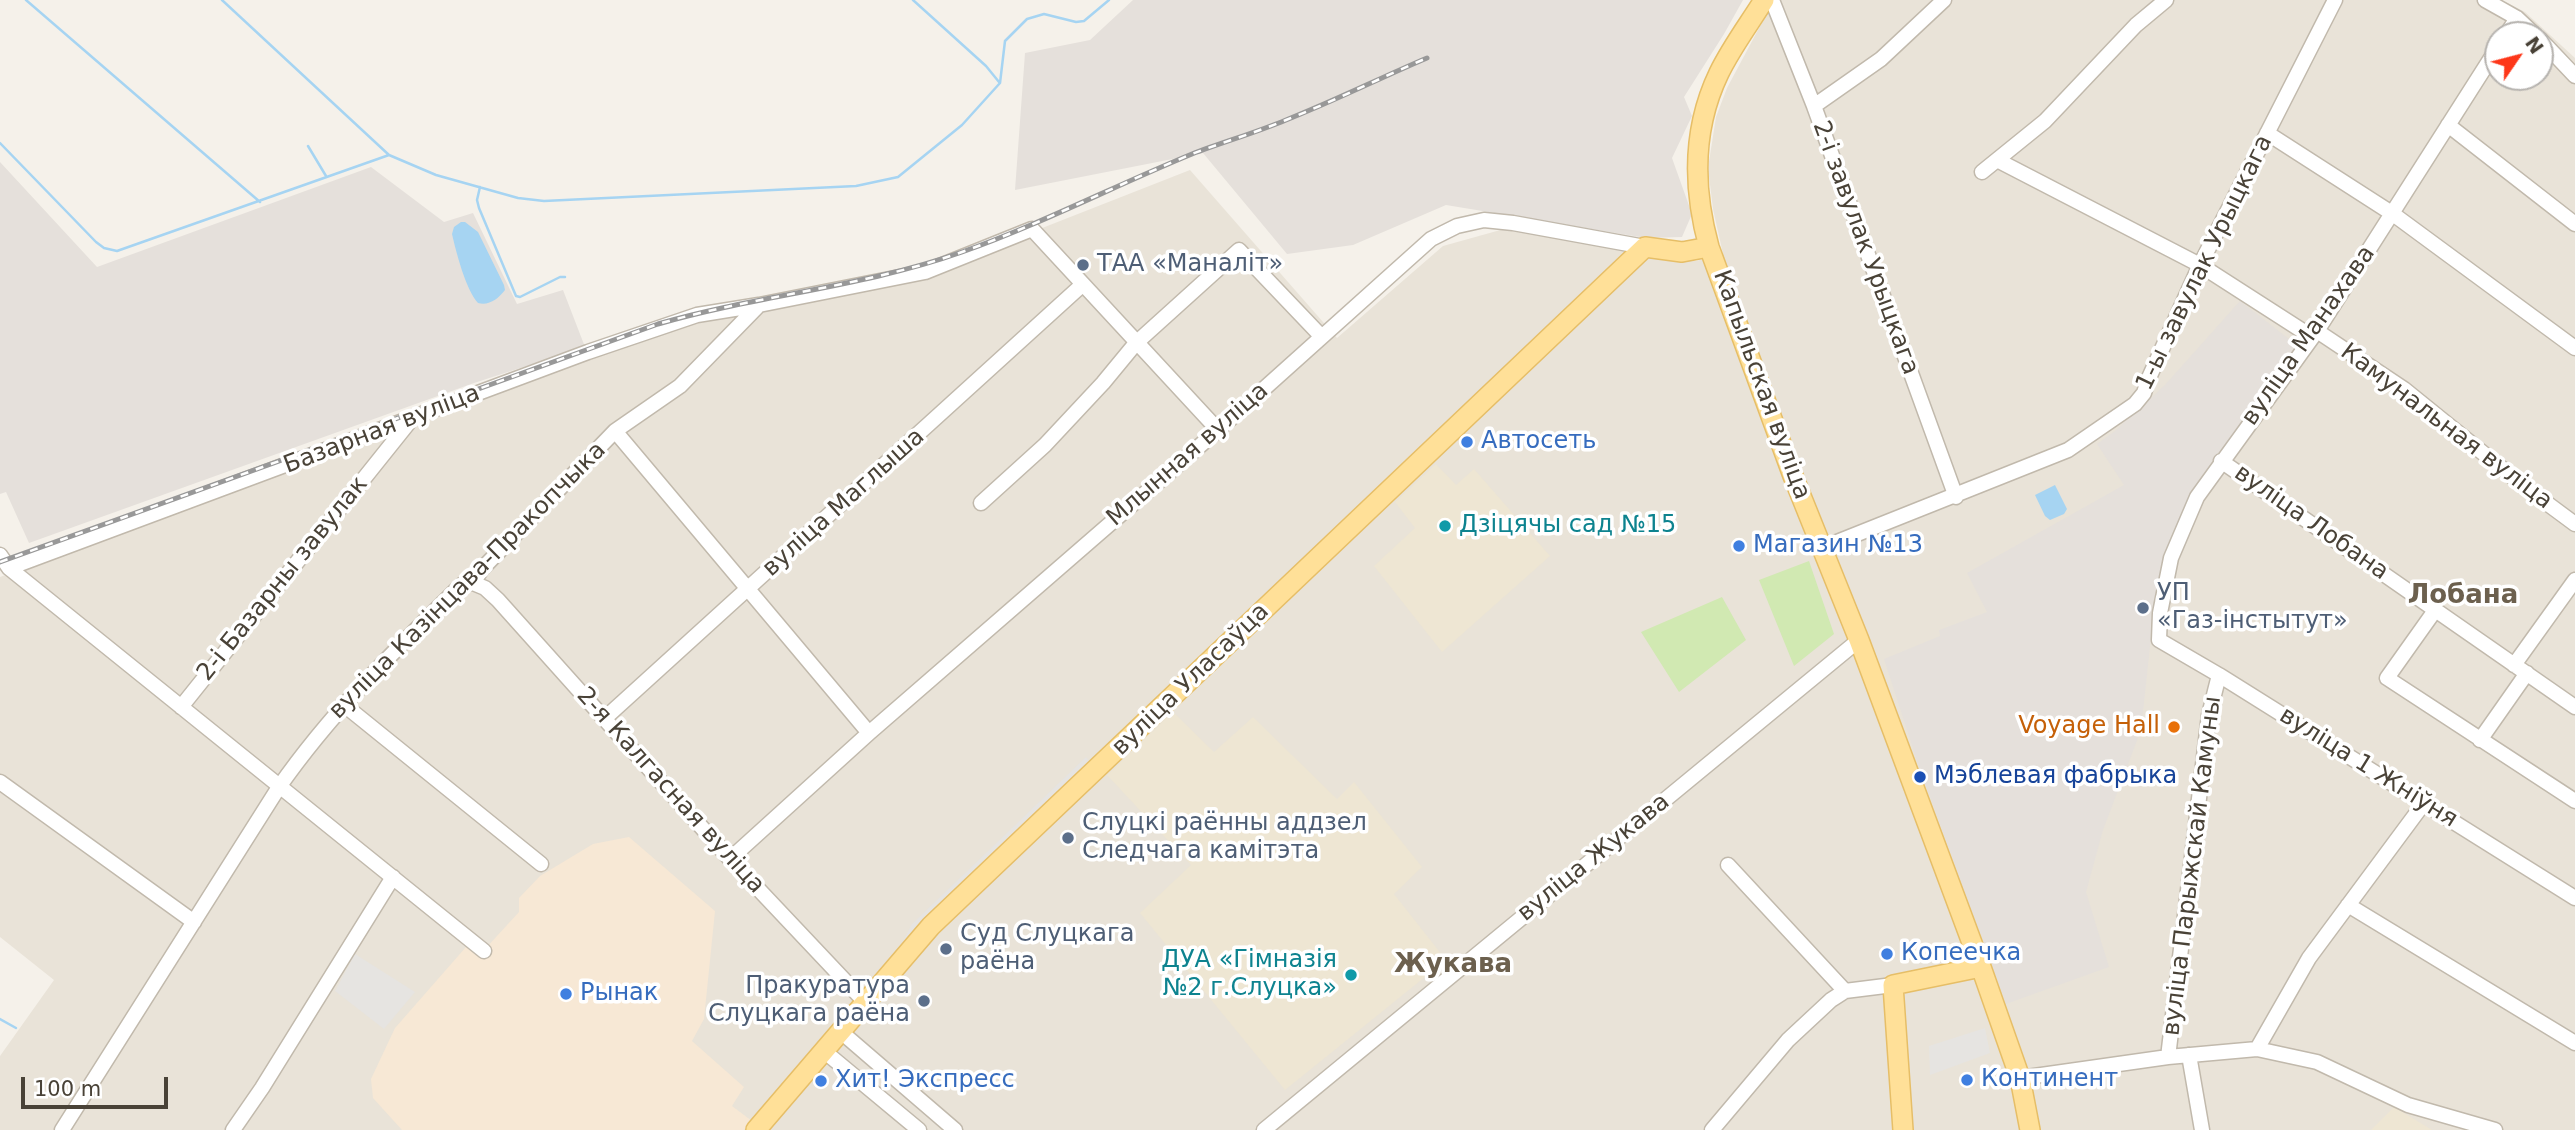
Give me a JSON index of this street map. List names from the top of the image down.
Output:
{
  "streets": {
    "main road": ["Капыльская вуліца", "Млынная вуліца", "вуліца Уласаўца"],
    "street": [
      "2-і завулак Урыцкага",
      "1-ы завулак Урыцкага",
      "вуліца Манахава",
      "Камунальная вуліца",
      "Базарная вуліца",
      "вуліца Маглыша",
      "вуліца Лобана",
      "2-і Базарны завулак",
      "вуліца Казінцава-Пракопчыка",
      "вуліца 1 Жніўня",
      "2-я Калгасная вуліца",
      "вуліца Жукава",
      "вуліца Парыжскай Камуны"
    ]
  },
  "crossings": [
    ["2-і завулак Урыцкага", "1-ы завулак Урыцкага"],
    ["1-ы завулак Урыцкага", "Капыльская вуліца"],
    ["1-ы завулак Урыцкага", "Камунальная вуліца"],
    ["вуліца Манахава", "Камунальная вуліца"],
    ["вуліца Манахава", "вуліца Лобана"],
    ["вуліца Манахава", "вуліца 1 Жніўня"],
    ["Капыльская вуліца", "Млынная вуліца"],
    ["Капыльская вуліца", "вуліца Жукава"],
    ["Базарная вуліца", "2-і Базарны завулак"],
    ["Базарная вуліца", "вуліца Казінцава-Пракопчыка"],
    ["Млынная вуліца", "вуліца Уласаўца"],
    ["Млынная вуліца", "2-я Калгасная вуліца"],
    ["вуліца Маглыша", "2-я Калгасная вуліца"],
    ["вуліца Казінцава-Пракопчыка", "2-я Калгасная вуліца"],
    ["вуліца Уласаўца", "2-я Калгасная вуліца"],
    ["вуліца 1 Жніўня", "вуліца Парыжскай Камуны"]
  ],
  "districts": ["Лобана", "Жукава"],
  "places": [
    "ТАА «Маналіт»",
    "Автосеть",
    "Дзіцячы сад №15",
    "Магазин №13",
    "УП «Газ-інстытут»",
    "Voyage Hall",
    "Мэблевая фабрыка",
    "Слуцкі раённы аддзел Следчага камітэта",
    "Суд Слуцкага раёна",
    "Копеечка",
    "ДУА «Гімназія №2 г.Слуцка»",
    "Рынак",
    "Пракуратура Слуцкага раёна",
    "Континент",
    "Хит! Экспресс"
  ],
  "scale_bar": "100 m",
  "north": "top right"
}
